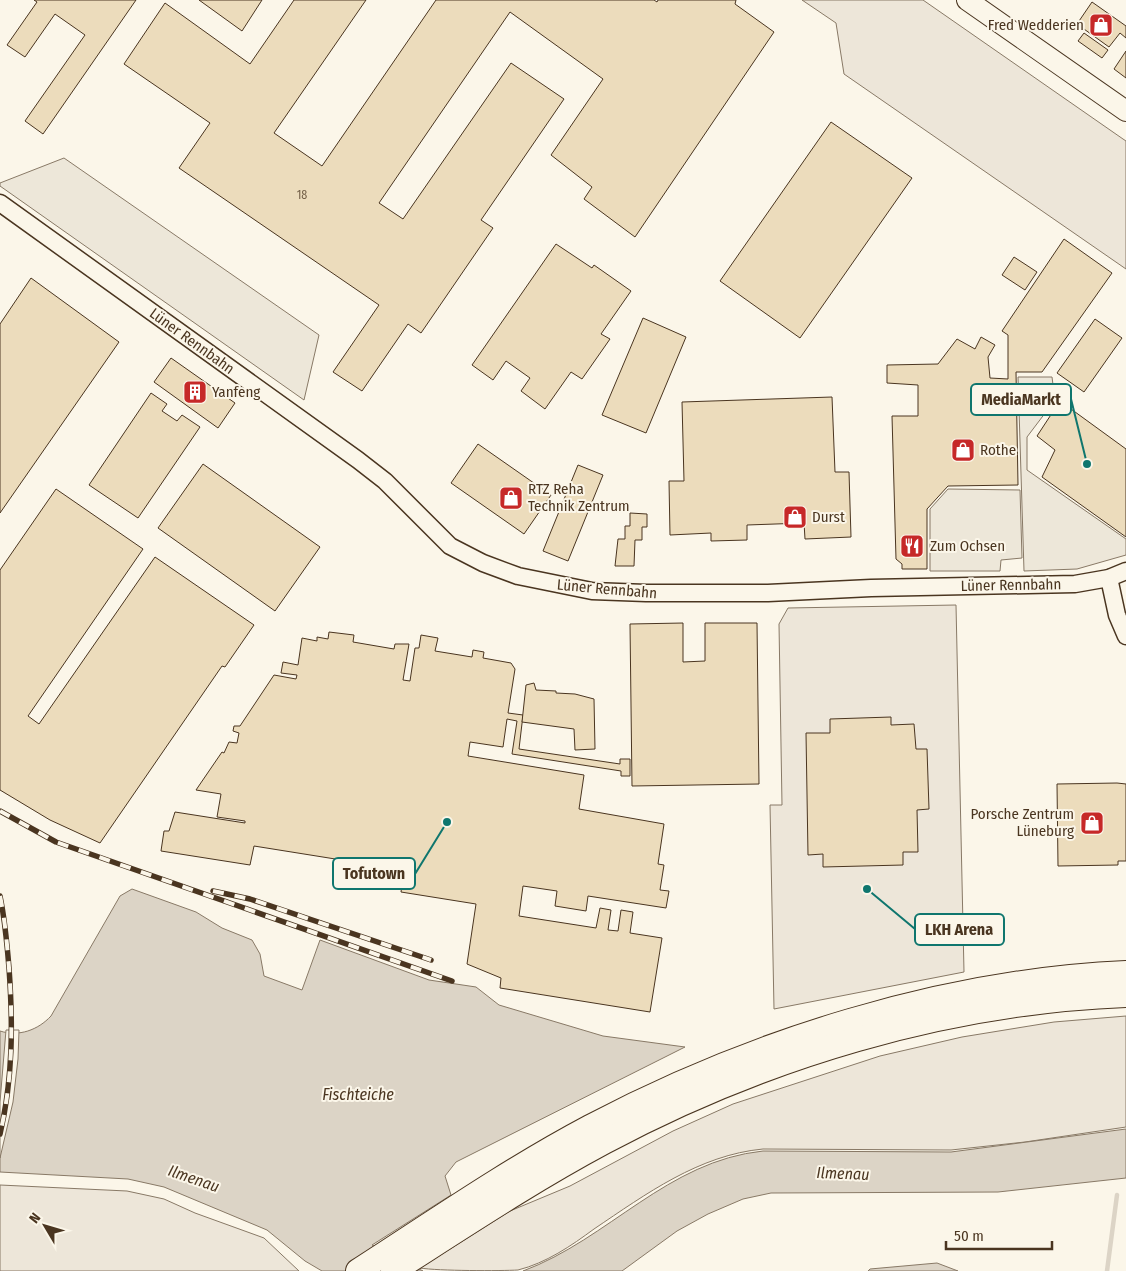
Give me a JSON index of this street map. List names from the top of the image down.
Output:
{
  "streets": {
    "street": ["Lüner Rennbahn"]
  },
  "water": ["Fischteiche", "Ilmenau"],
  "places": {
    "shop": [
      "Fred Wedderien",
      "Rothe",
      "RTZ Reha Technik Zentrum",
      "Durst",
      "Porsche Zentrum Lüneburg"
    ],
    "building": ["Yanfeng"],
    "other": ["MediaMarkt", "Tofutown", "LKH Arena"],
    "restaurant": ["Zum Ochsen"]
  },
  "house_numbers": ["18"],
  "scale_bar": "50 m",
  "north": "top left"
}
